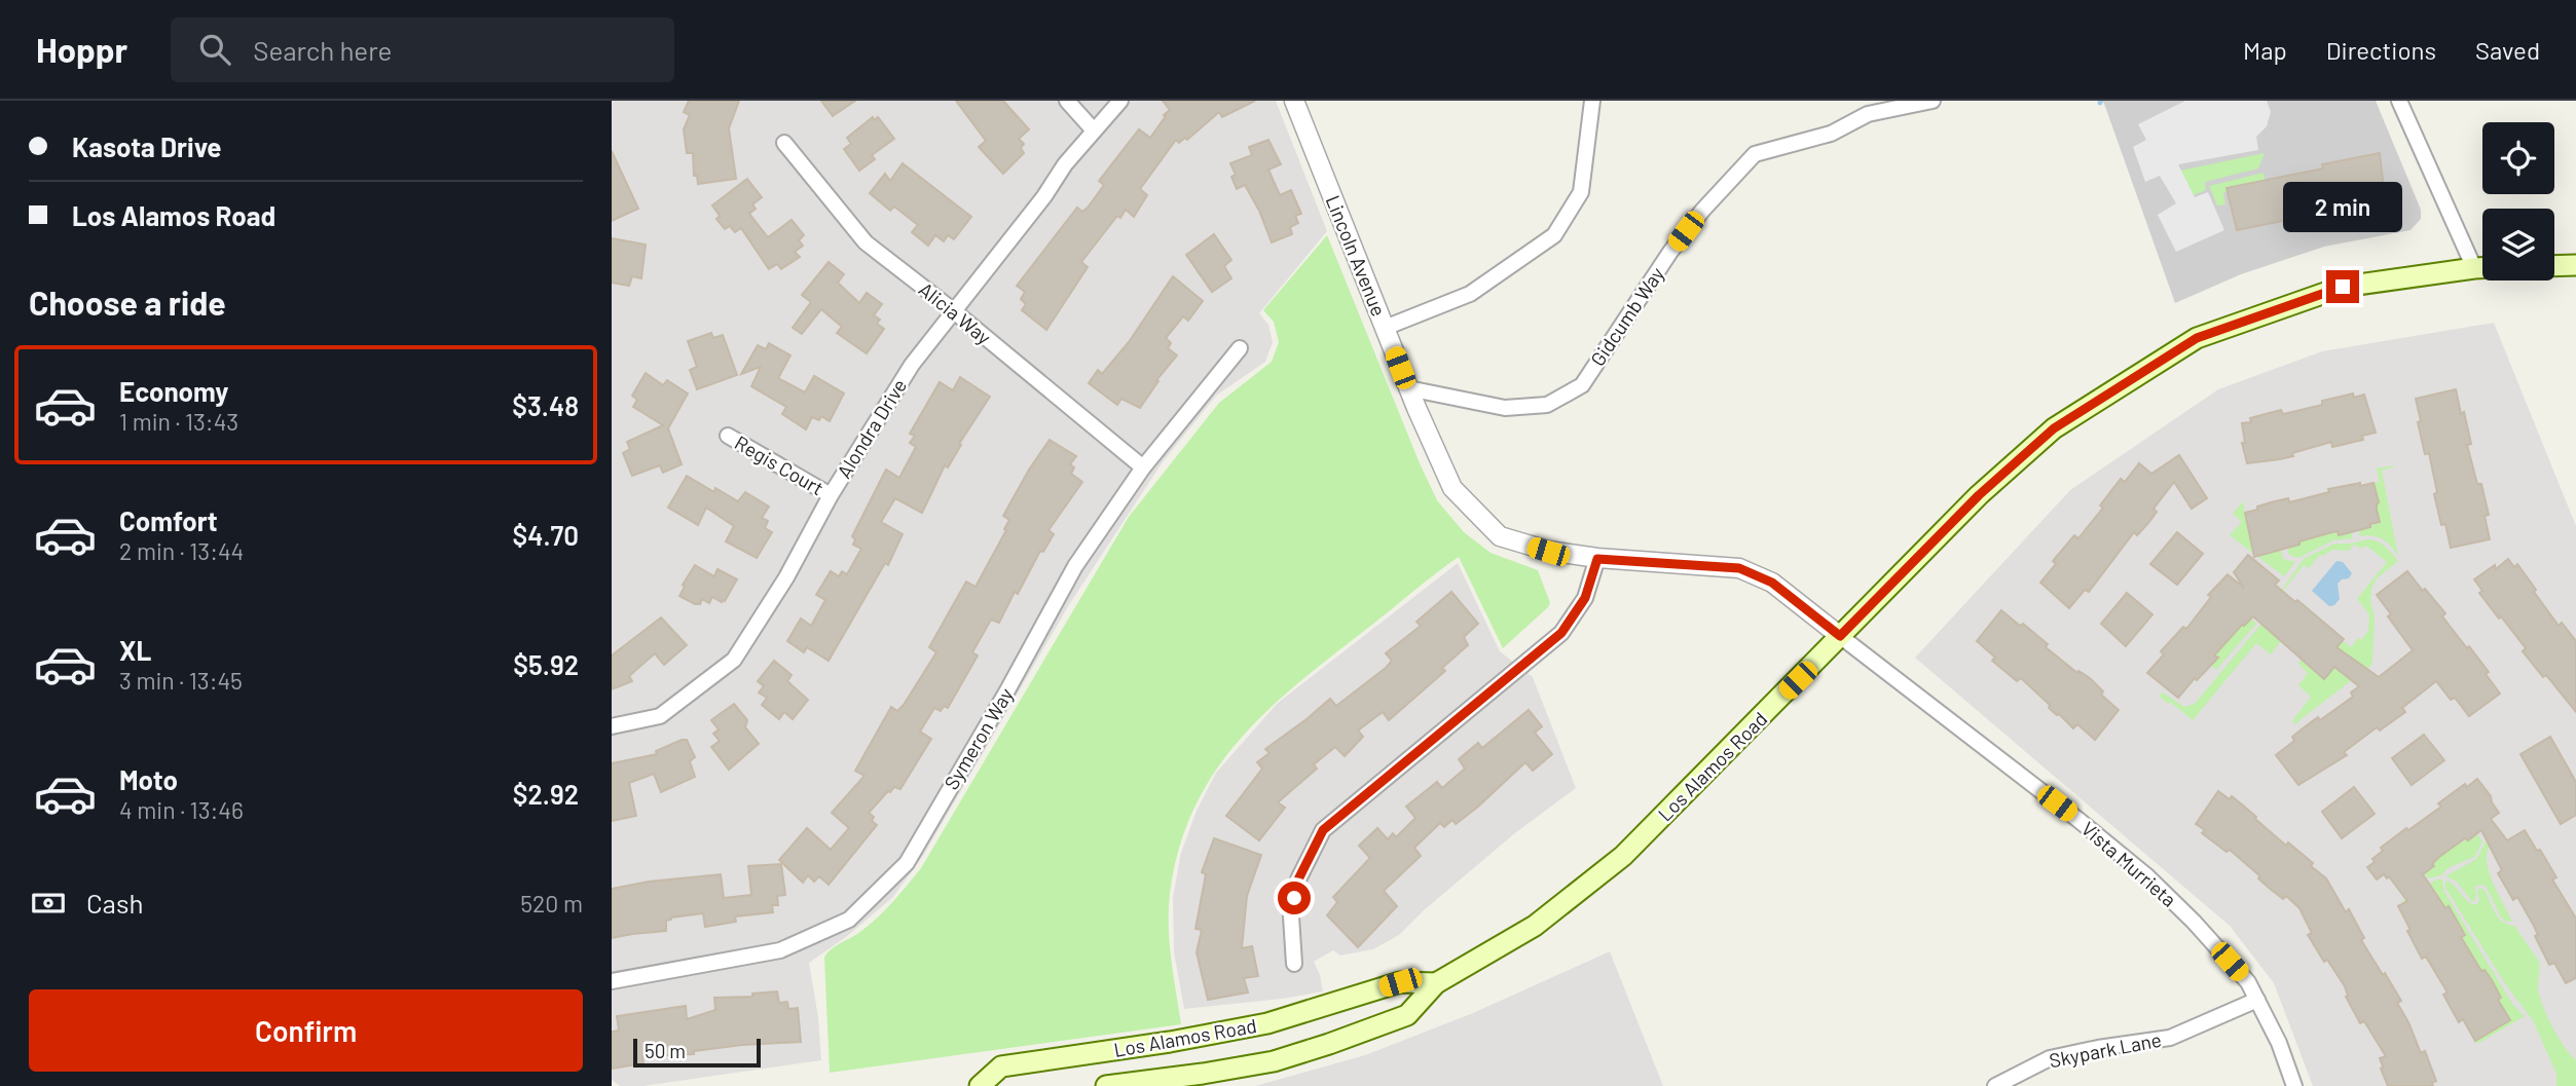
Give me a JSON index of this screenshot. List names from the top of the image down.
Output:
{
  "streets": {
    "main road": ["Los Alamos Road"],
    "street": [
      "Lincoln Avenue",
      "Alicia Way",
      "Gidcumb Way",
      "Alondra Drive",
      "Regis Court",
      "Symeron Way",
      "Vista Murrieta",
      "Skypark Lane"
    ]
  },
  "crossings": [
    ["Lincoln Avenue", "Gidcumb Way"],
    ["Lincoln Avenue", "Los Alamos Road"],
    ["Lincoln Avenue", "Vista Murrieta"],
    ["Alicia Way", "Alondra Drive"],
    ["Alicia Way", "Symeron Way"],
    ["Alondra Drive", "Regis Court"],
    ["Los Alamos Road", "Vista Murrieta"],
    ["Vista Murrieta", "Skypark Lane"]
  ],
  "scale_bar": "50 m",
  "page": {
    "header": "Hoppr",
    "search": "Search here",
    "nav": ["Map", "Directions", "Saved"],
    "banner": ["Kasota Drive", "Los Alamos Road"],
    "bubble": "2 min",
    "heading": "Choose a ride",
    "list": [
      {
        "name": "Economy",
        "note": "1 min · 13:43",
        "value": "$3.48"
      },
      {
        "name": "Comfort",
        "note": "2 min · 13:44",
        "value": "$4.70"
      },
      {
        "name": "XL",
        "note": "3 min · 13:45",
        "value": "$5.92"
      },
      {
        "name": "Moto",
        "note": "4 min · 13:46",
        "value": "$2.92"
      }
    ],
    "pay": ["Cash", "520 m"],
    "buttons": "Confirm",
    "scale": "50 m"
  }
}
